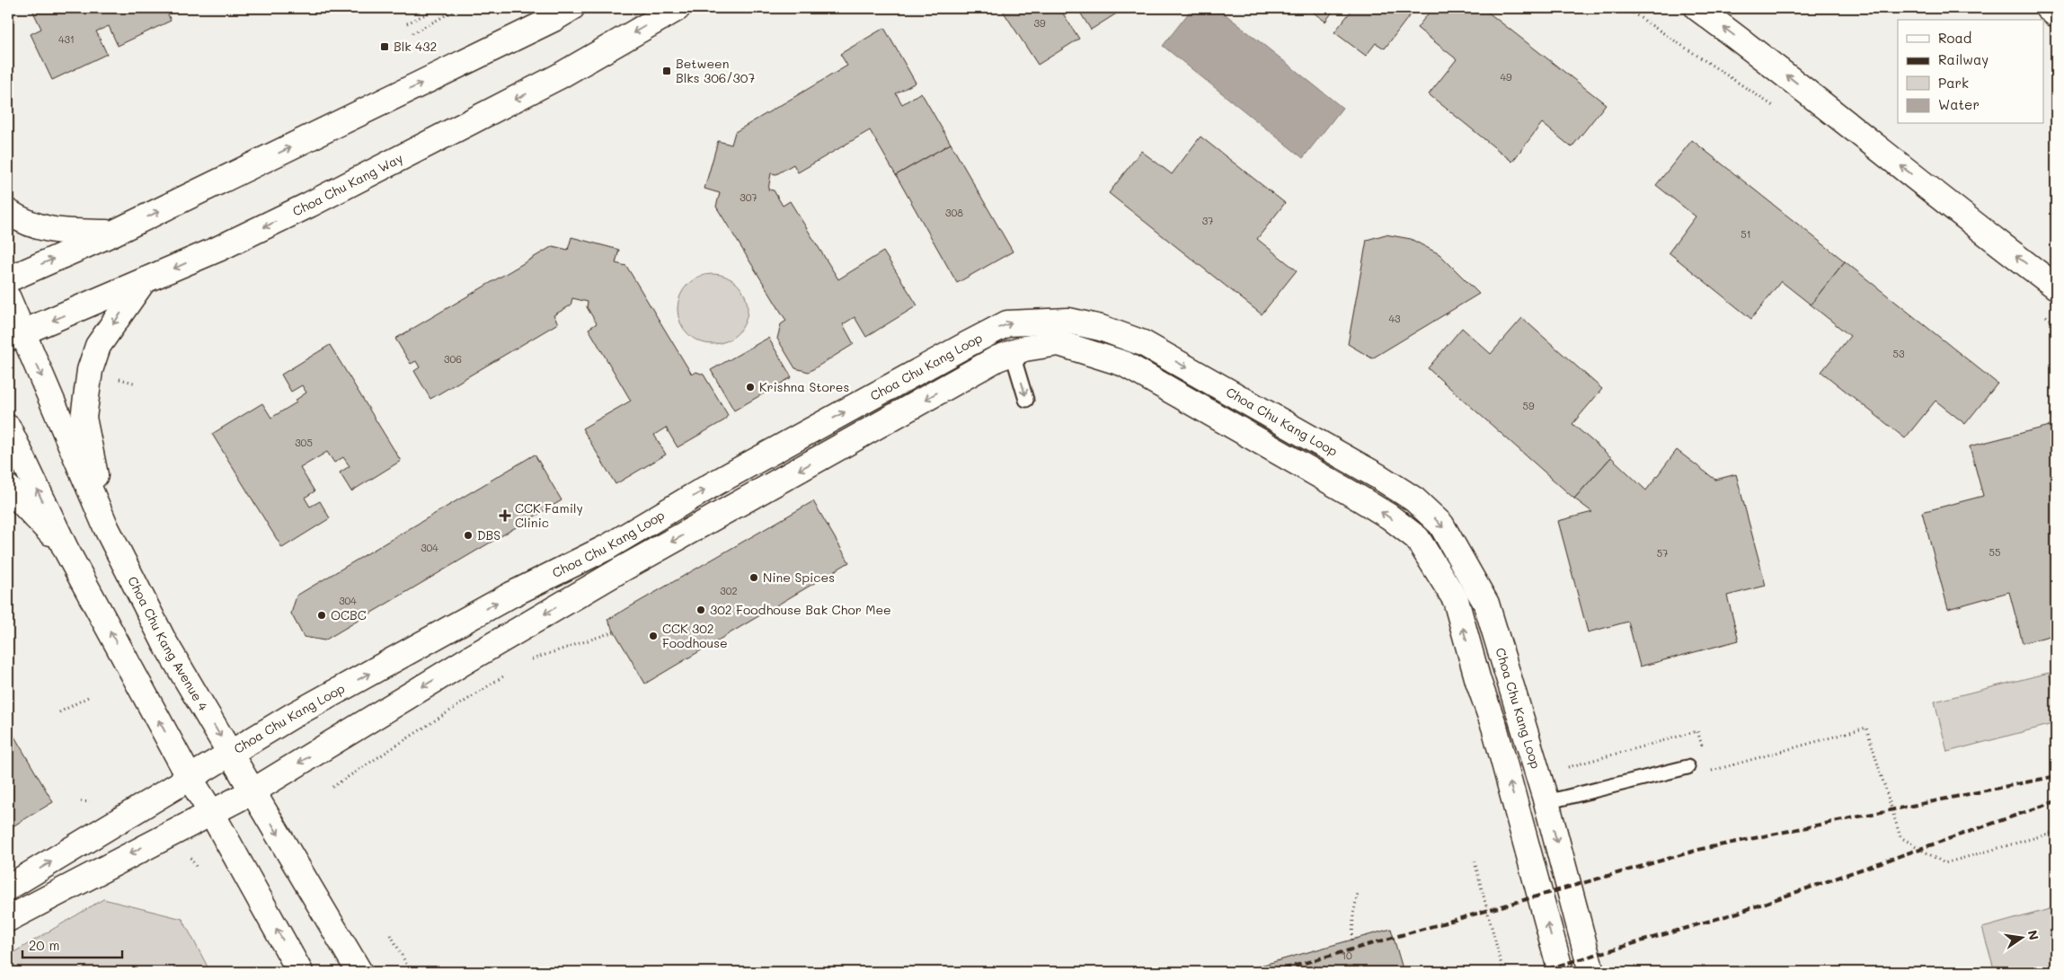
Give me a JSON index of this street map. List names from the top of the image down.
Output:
{
  "streets": {
    "main road": ["Choa Chu Kang Way", "Choa Chu Kang Loop", "Choa Chu Kang Avenue 4"]
  },
  "crossings": [
    ["Choa Chu Kang Way", "Choa Chu Kang Avenue 4"],
    ["Choa Chu Kang Loop", "Choa Chu Kang Avenue 4"]
  ],
  "one_way": ["Choa Chu Kang Loop"],
  "places": {
    "transit": ["Blk 432", "Between Blks 306/307"],
    "other": [
      "Krishna Stores",
      "DBS",
      "Nine Spices",
      "302 Foodhouse Bak Chor Mee",
      "OCBC",
      "CCK 302 Foodhouse"
    ],
    "health": ["CCK Family Clinic"]
  },
  "house_numbers": [
    "39",
    "431",
    "49",
    "307",
    "308",
    "37",
    "51",
    "43",
    "53",
    "306",
    "59",
    "305",
    "304",
    "55",
    "57",
    "302",
    "304",
    "10"
  ],
  "legend": [
    "Road",
    "Railway",
    "Park",
    "Water"
  ],
  "scale_bar": "20 m",
  "north": "right"
}
